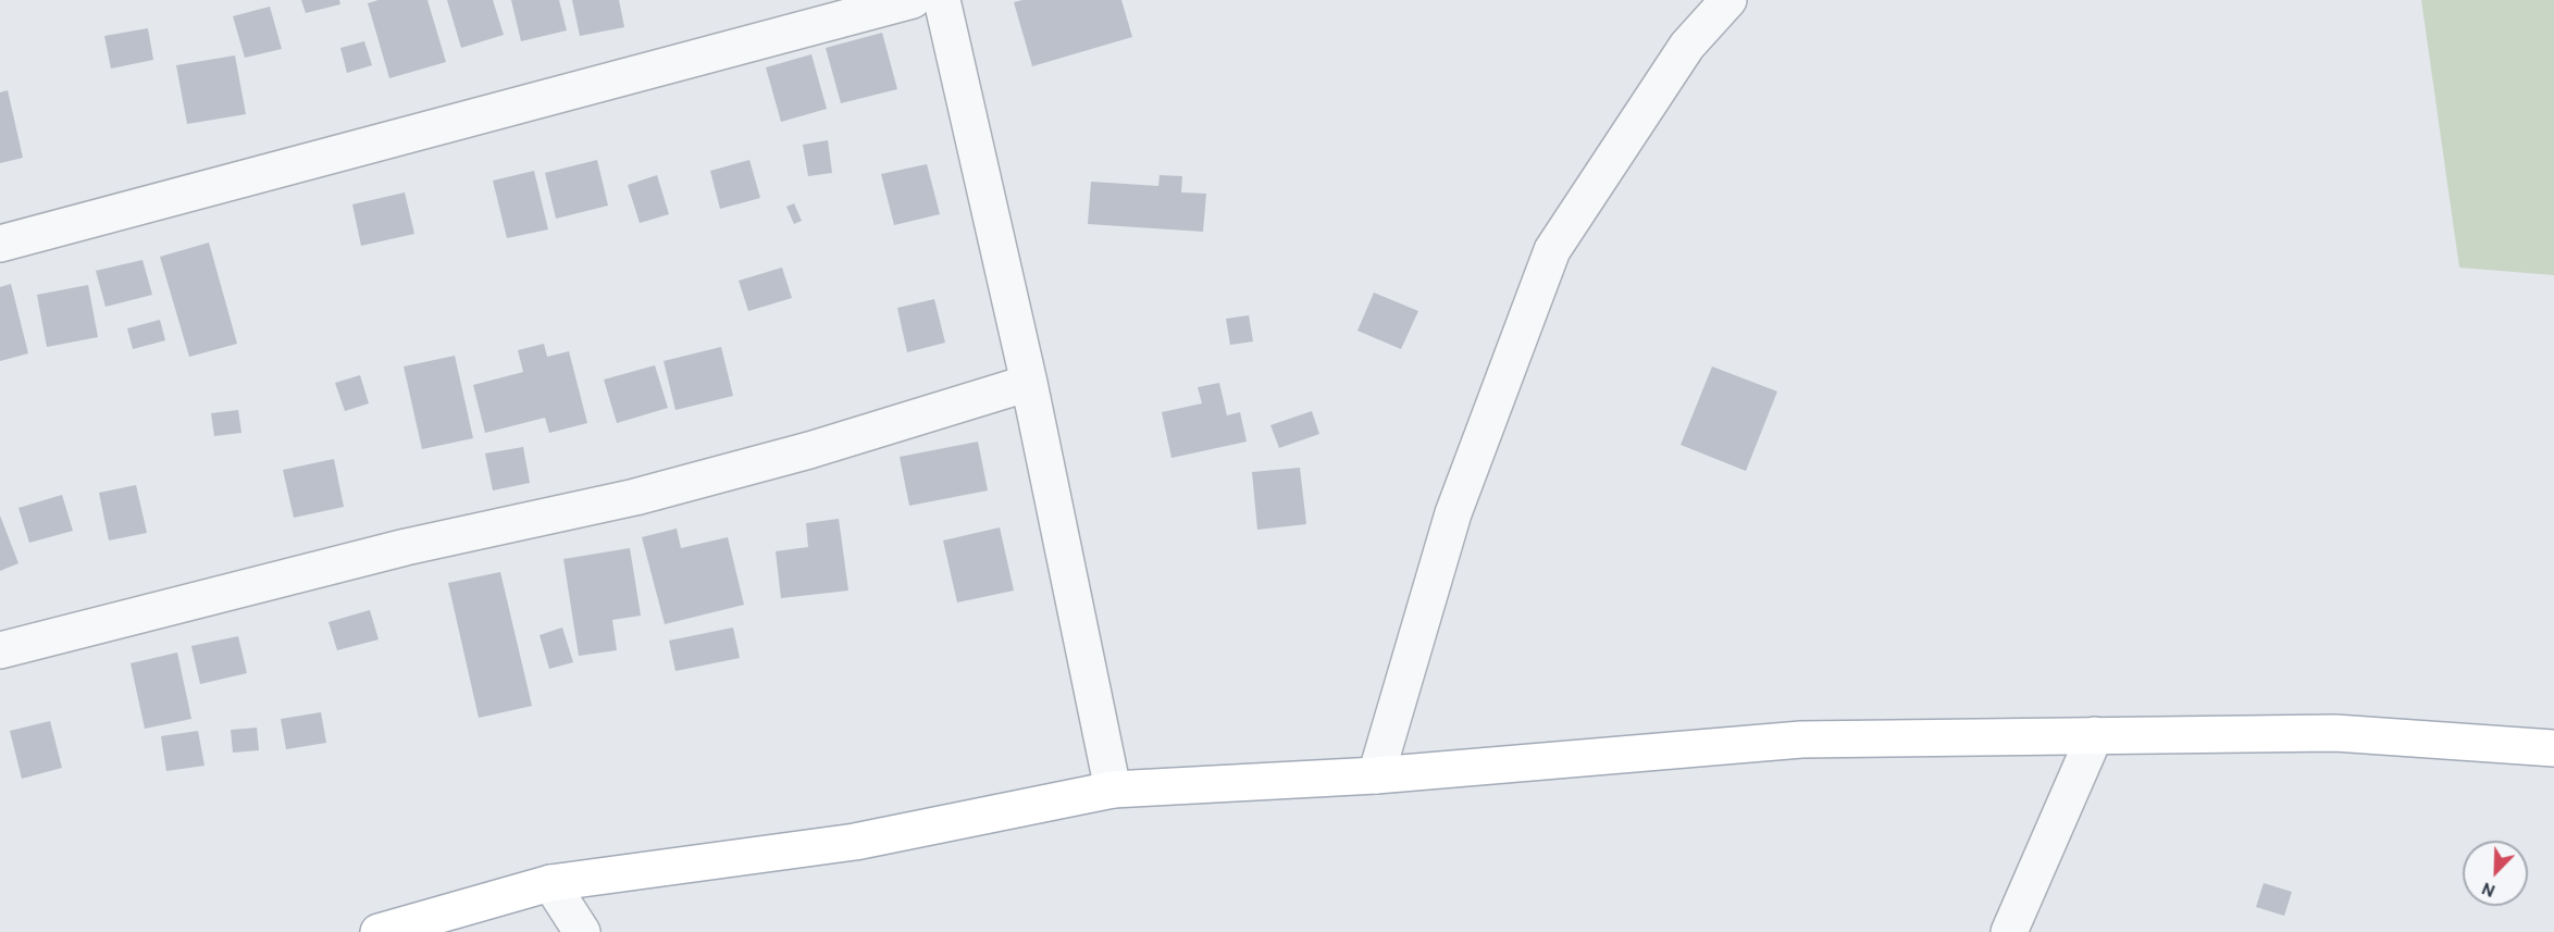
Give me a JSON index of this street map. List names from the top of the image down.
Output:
{
  "north": "bottom left"
}
